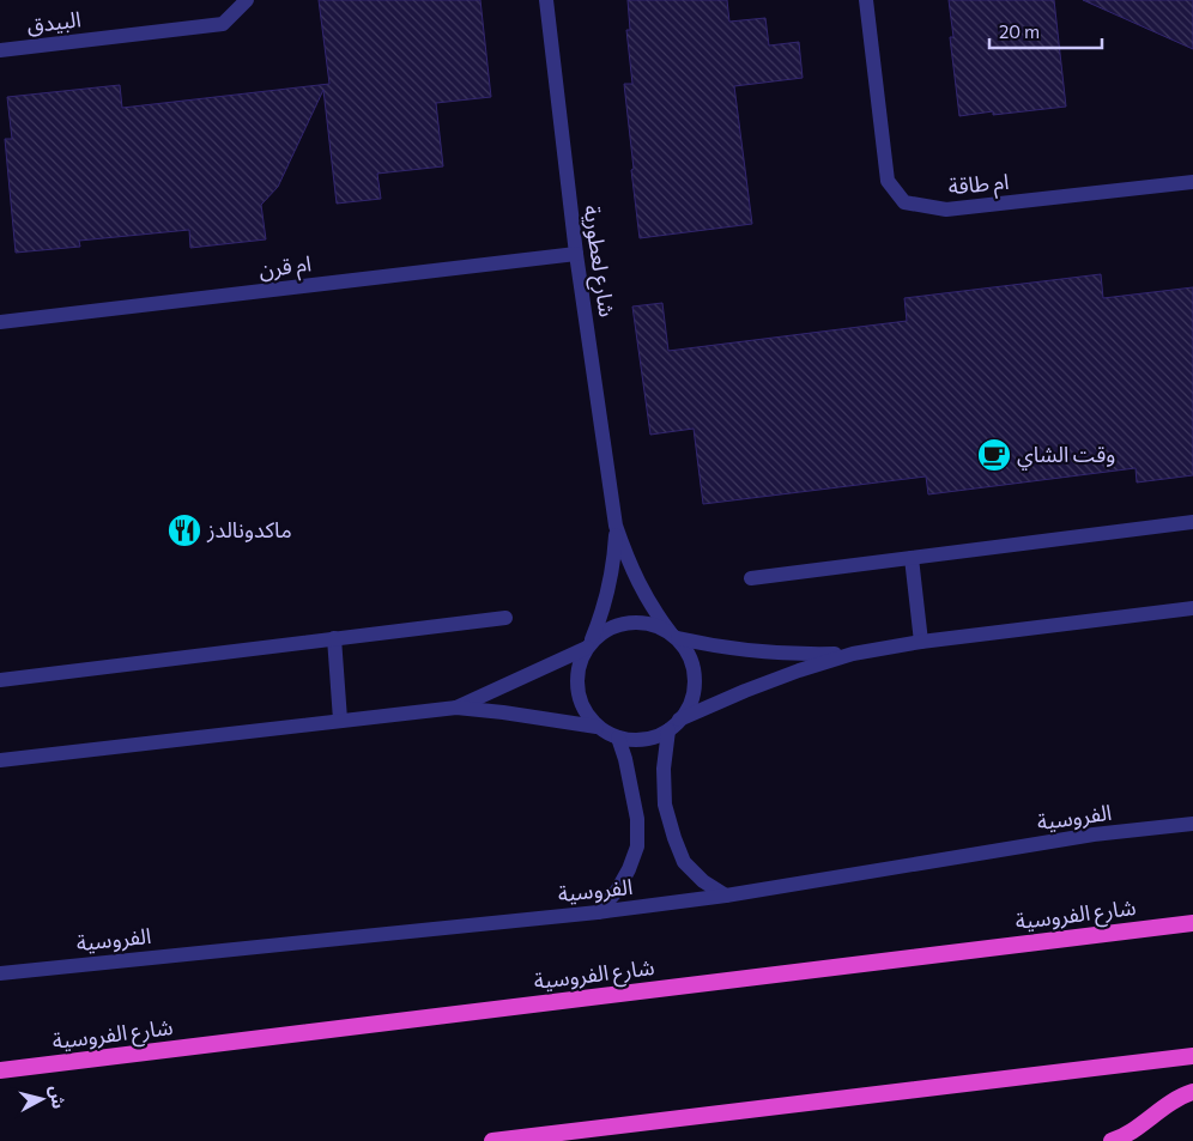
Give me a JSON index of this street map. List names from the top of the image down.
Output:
{
  "streets": {
    "highway": ["شارع الفروسية"],
    "street": [
      "البيدق",
      "ام طاقة",
      "شارع لعطورية",
      "ام قرن",
      "الفروسية"
    ]
  },
  "crossings": [
    ["شارع لعطورية", "ام قرن"]
  ],
  "places": {
    "cafe": ["وقت الشاي"],
    "restaurant": ["ماكدونالدز"]
  },
  "scale_bar": "20 m",
  "north": "right"
}
